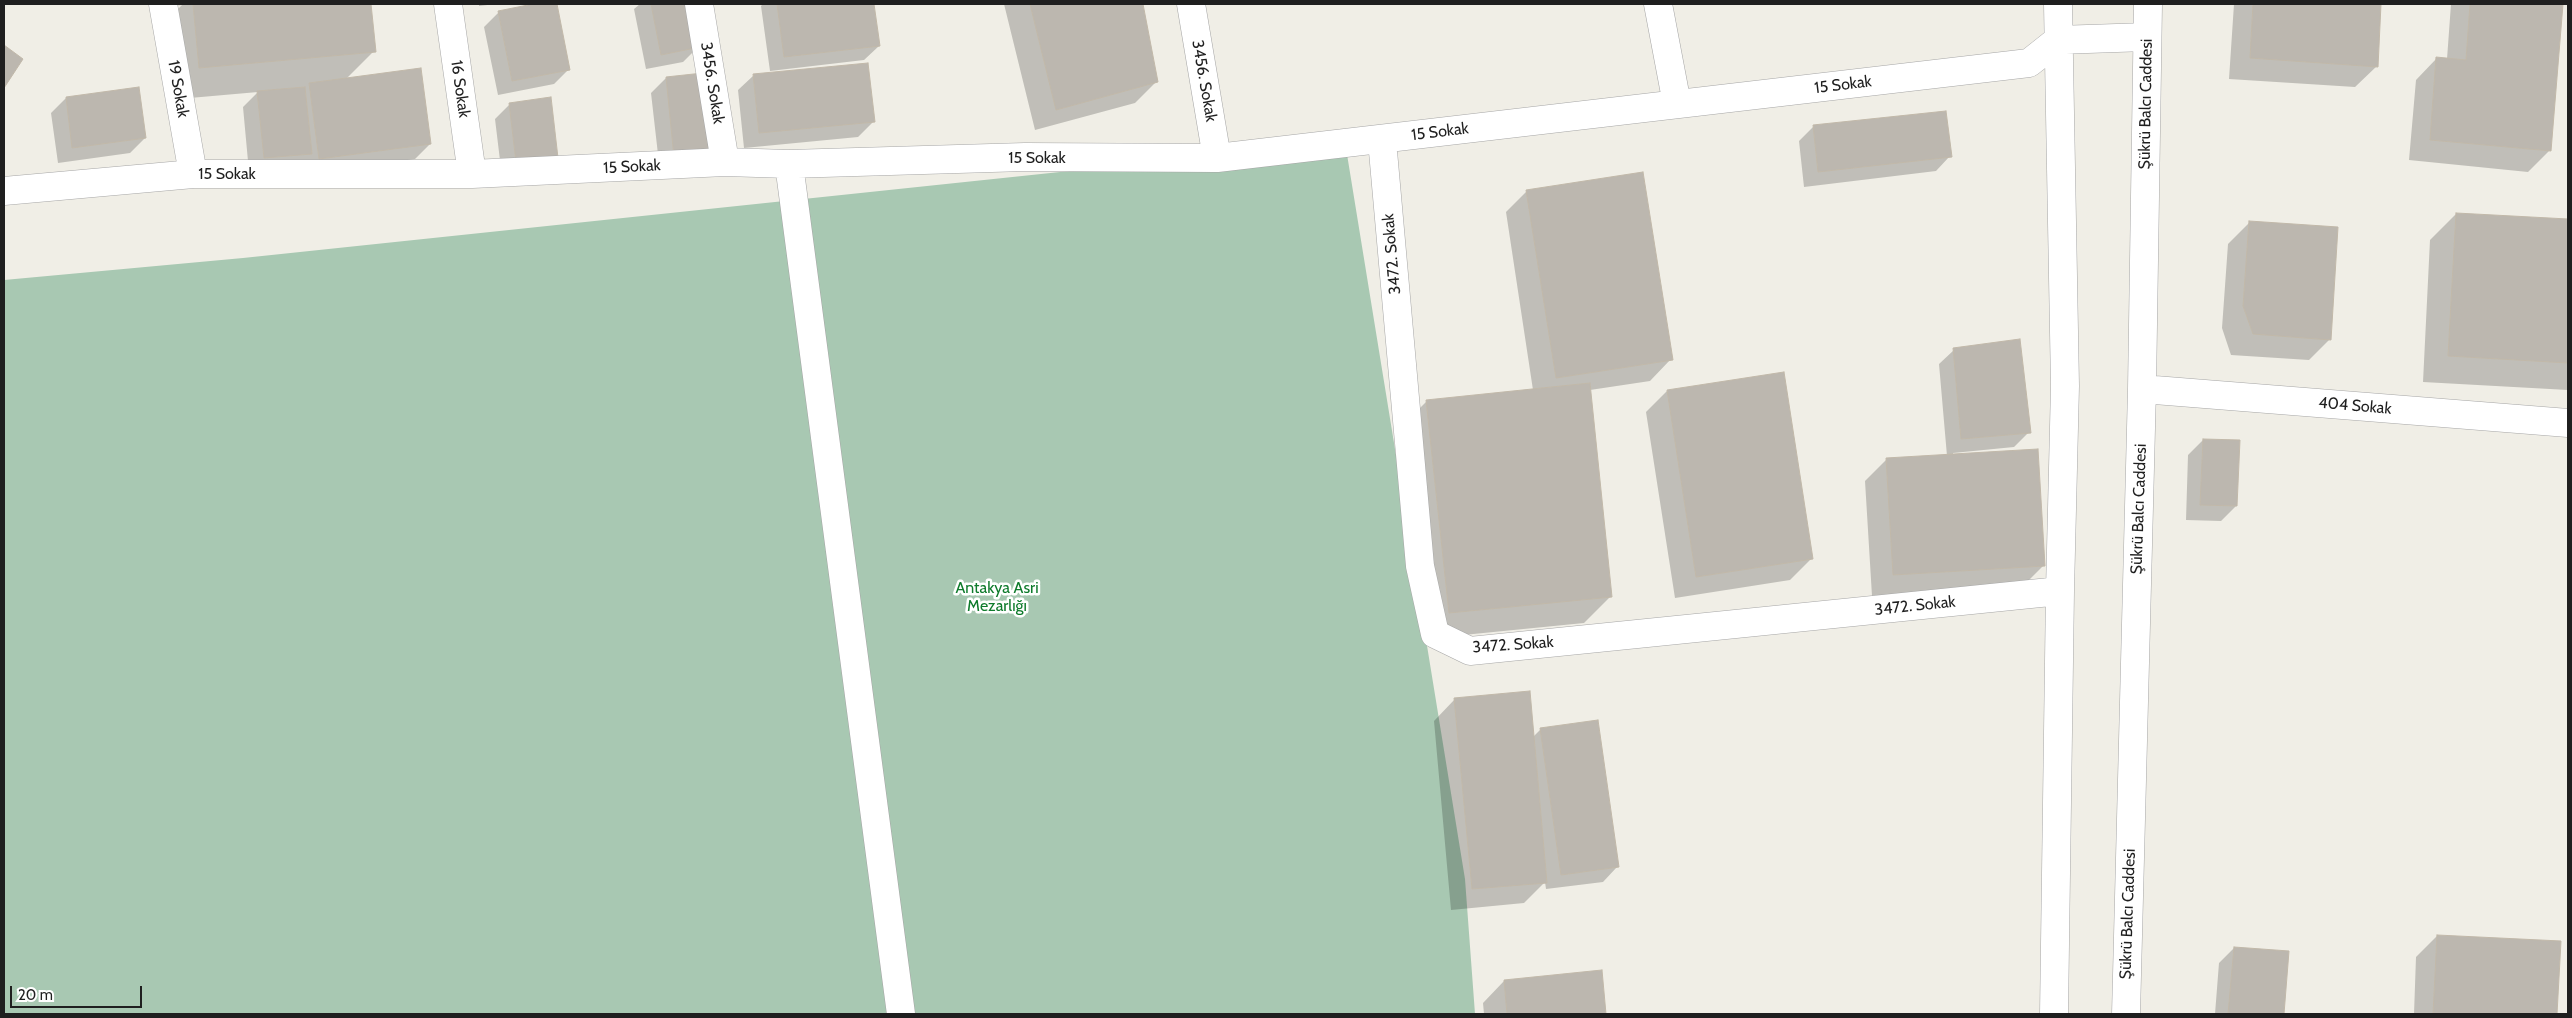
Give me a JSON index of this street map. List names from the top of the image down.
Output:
{
  "streets": {
    "street": [
      "3456. Sokak",
      "15 Sokak",
      "19 Sokak",
      "16 Sokak",
      "Şükrü Balcı Caddesi",
      "3472. Sokak",
      "404 Sokak"
    ]
  },
  "crossings": [
    ["3456. Sokak", "15 Sokak"],
    ["15 Sokak", "19 Sokak"],
    ["15 Sokak", "16 Sokak"],
    ["15 Sokak", "3472. Sokak"],
    ["Şükrü Balcı Caddesi", "404 Sokak"]
  ],
  "parks": ["Antakya Asri Mezarlığı"],
  "scale_bar": "20 m"
}
